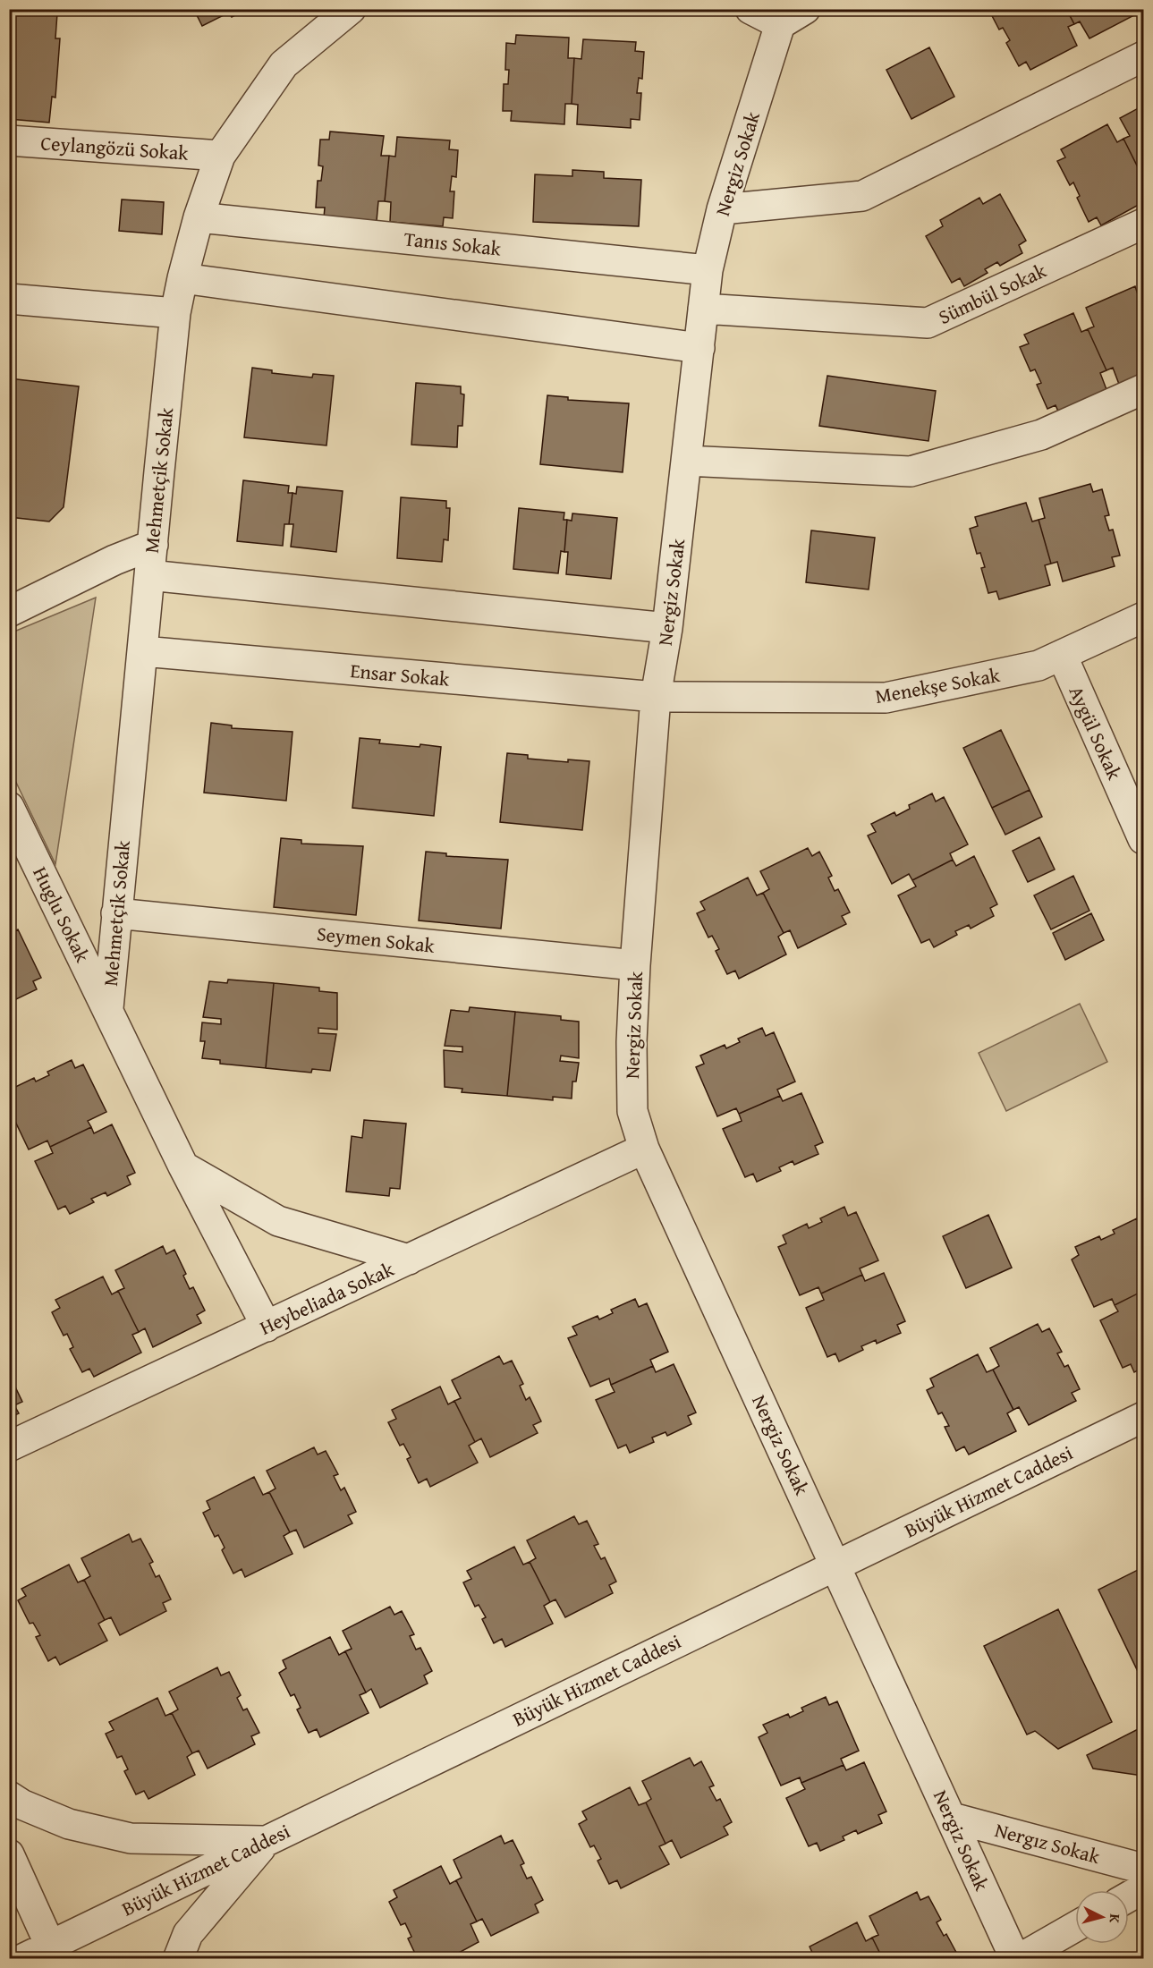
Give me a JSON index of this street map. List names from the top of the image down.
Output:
{
  "streets": {
    "street": [
      "Ceylangözü Sokak",
      "Nergiz Sokak",
      "Tanıs Sokak",
      "Sümbül Sokak",
      "Mehmetçik Sokak",
      "Ensar Sokak",
      "Menekşe Sokak",
      "Aygül Sokak",
      "Huglu Sokak",
      "Seymen Sokak",
      "Heybeliada Sokak",
      "Büyük Hizmet Caddesi",
      "Nergız Sokak"
    ]
  },
  "crossings": [
    ["Ceylangözü Sokak", "Mehmetçik Sokak"],
    ["Nergiz Sokak", "Tanıs Sokak"],
    ["Nergiz Sokak", "Sümbül Sokak"],
    ["Nergiz Sokak", "Ensar Sokak"],
    ["Nergiz Sokak", "Menekşe Sokak"],
    ["Nergiz Sokak", "Seymen Sokak"],
    ["Nergiz Sokak", "Heybeliada Sokak"],
    ["Nergiz Sokak", "Büyük Hizmet Caddesi"],
    ["Nergiz Sokak", "Nergız Sokak"],
    ["Tanıs Sokak", "Mehmetçik Sokak"],
    ["Mehmetçik Sokak", "Ensar Sokak"],
    ["Mehmetçik Sokak", "Huglu Sokak"],
    ["Mehmetçik Sokak", "Seymen Sokak"],
    ["Ensar Sokak", "Menekşe Sokak"],
    ["Menekşe Sokak", "Aygül Sokak"],
    ["Huglu Sokak", "Heybeliada Sokak"]
  ],
  "north": "right"
}
